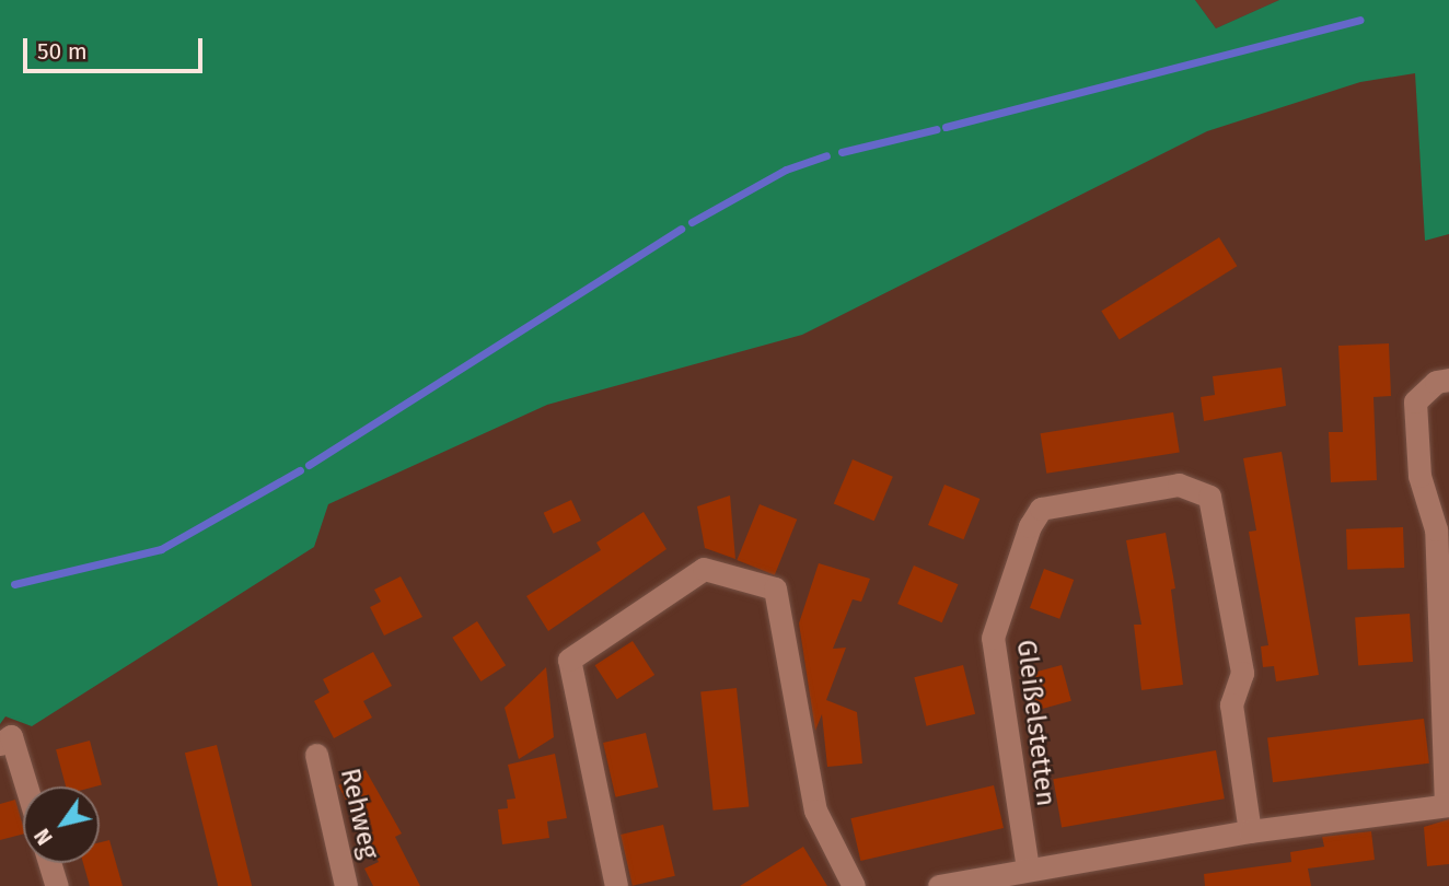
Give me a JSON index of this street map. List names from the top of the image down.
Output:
{
  "streets": {
    "street": ["Gleißelstetten", "Rehweg"]
  },
  "scale_bar": "50 m",
  "north": "bottom left"
}
